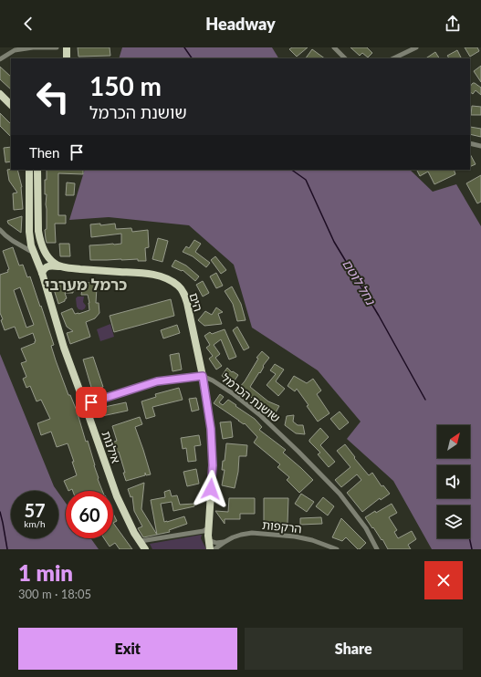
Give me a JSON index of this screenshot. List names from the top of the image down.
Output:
{
  "streets": {
    "main road": ["הים", "אילנות"],
    "street": ["שושנת הכרמל", "הרקפות"]
  },
  "crossings": [
    ["הים", "שושנת הכרמל"],
    ["שושנת הכרמל", "אילנות"]
  ],
  "districts": ["כרמל מערבי"],
  "water": ["נחל לוטם"],
  "north": "top right",
  "page": {
    "header": "Headway",
    "turn": ["150 m", "שושנת הכרמל"],
    "then": "Then",
    "speed": "57 km/h",
    "limit": "60",
    "heading": ["1 min", "300 m · 18:05"],
    "buttons": ["Exit", "Share"]
  }
}
